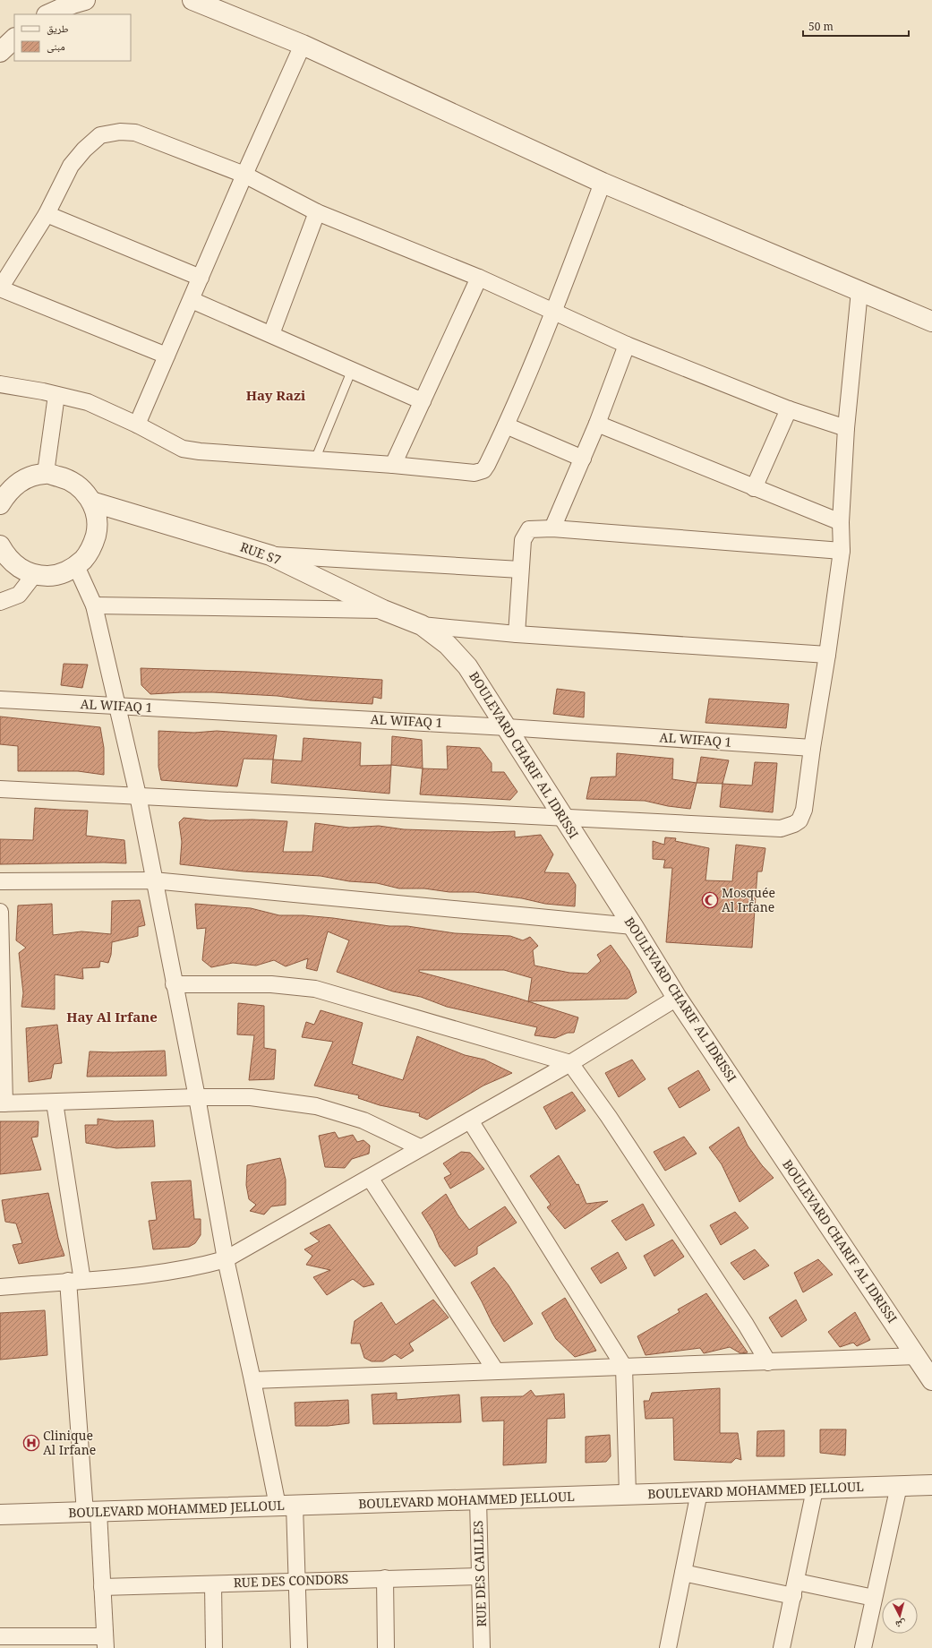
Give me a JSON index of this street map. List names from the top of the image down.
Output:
{
  "streets": {
    "street": [
      "RUE S7",
      "AL WIFAQ 1",
      "BOULEVARD CHARIF AL IDRISSI",
      "BOULEVARD MOHAMMED JELLOUL",
      "RUE DES CAILLES",
      "RUE DES CONDORS"
    ]
  },
  "crossings": [
    ["RUE S7", "BOULEVARD CHARIF AL IDRISSI"],
    ["AL WIFAQ 1", "BOULEVARD CHARIF AL IDRISSI"],
    ["BOULEVARD MOHAMMED JELLOUL", "RUE DES CAILLES"],
    ["RUE DES CAILLES", "RUE DES CONDORS"]
  ],
  "districts": ["Hay Razi", "Hay Al Irfane"],
  "places": {
    "mosque": ["Mosquée Al Irfane"],
    "hospital": ["Clinique Al Irfane"]
  },
  "legend": ["طريق", "مبنى"],
  "scale_bar": "50 m",
  "north": "bottom"
}
